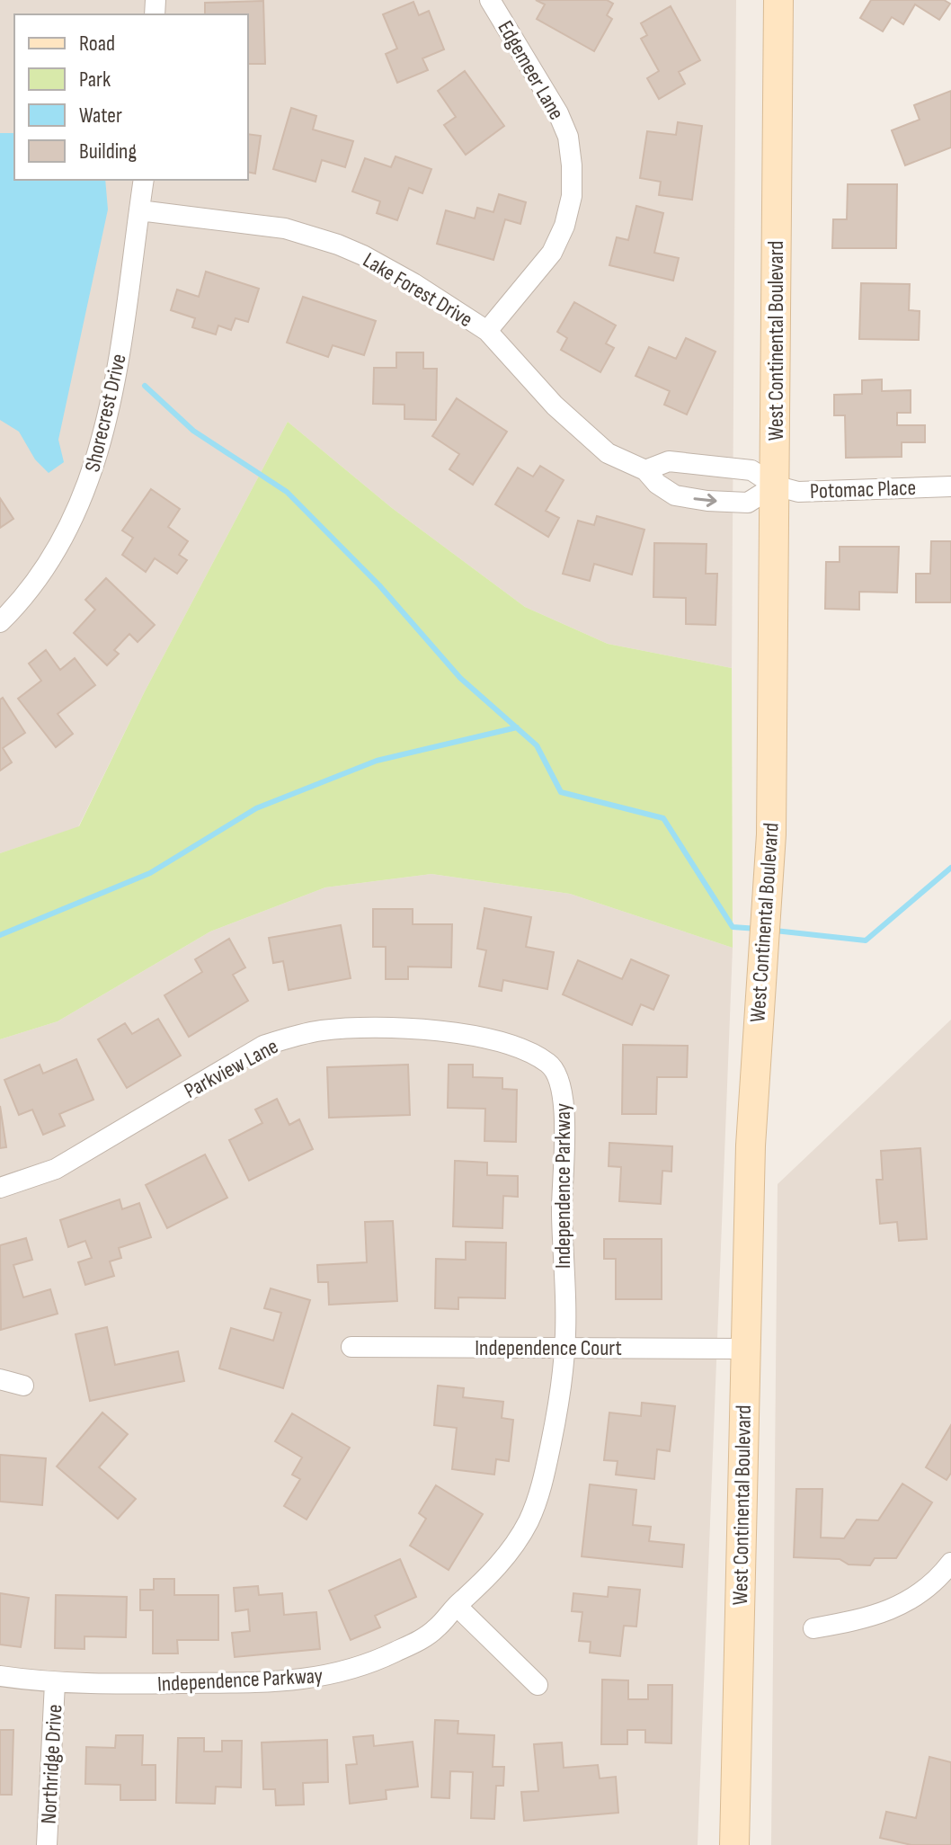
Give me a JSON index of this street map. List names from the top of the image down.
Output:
{
  "streets": {
    "main road": ["West Continental Boulevard"],
    "street": [
      "Edgemeer Lane",
      "Lake Forest Drive",
      "Shorecrest Drive",
      "Potomac Place",
      "Parkview Lane",
      "Independence Parkway",
      "Independence Court",
      "Northridge Drive"
    ]
  },
  "crossings": [
    ["Edgemeer Lane", "Lake Forest Drive"],
    ["Lake Forest Drive", "West Continental Boulevard"],
    ["Lake Forest Drive", "Shorecrest Drive"],
    ["Lake Forest Drive", "Potomac Place"],
    ["West Continental Boulevard", "Potomac Place"],
    ["West Continental Boulevard", "Independence Court"],
    ["Parkview Lane", "Independence Parkway"],
    ["Independence Parkway", "Independence Court"],
    ["Independence Parkway", "Northridge Drive"]
  ],
  "legend": [
    "Road",
    "Park",
    "Water",
    "Building"
  ]
}
